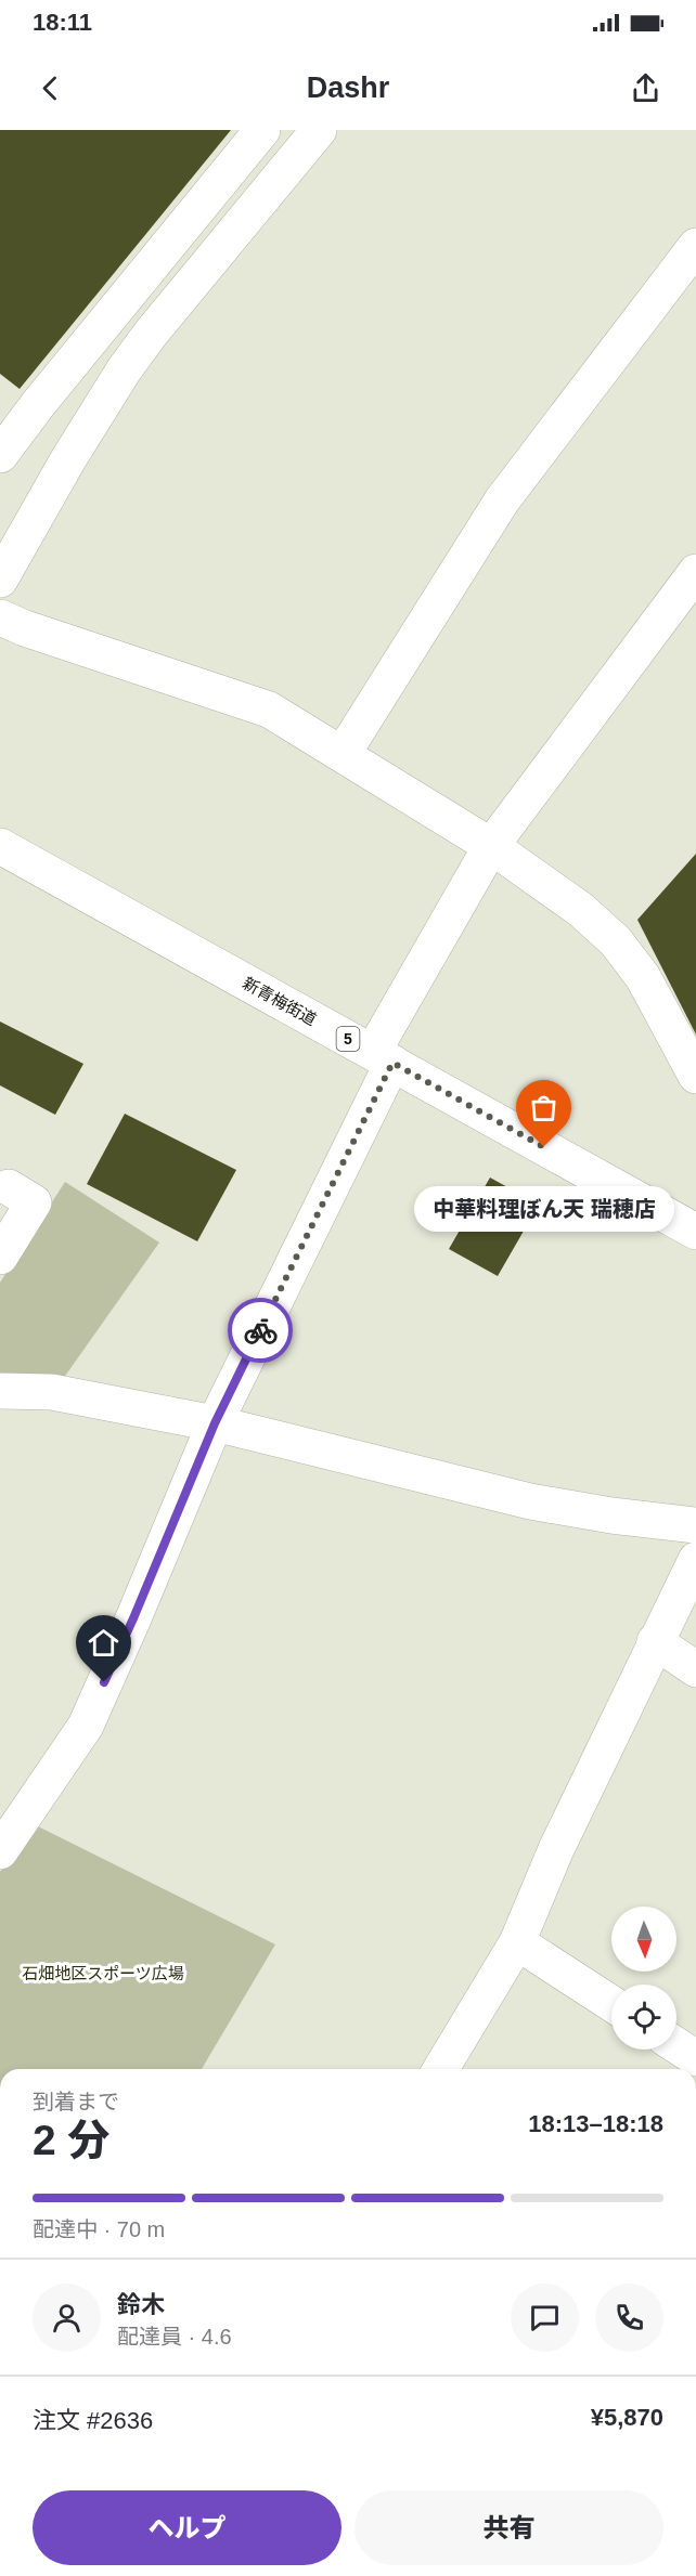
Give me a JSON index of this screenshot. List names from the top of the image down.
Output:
{
  "streets": {
    "street": ["新青梅街道", "5"]
  },
  "parks": ["石畑地区スポーツ広場"],
  "places": ["中華料理ぼん天 瑞穂店"],
  "north": "bottom",
  "page": {
    "status": "18:11",
    "header": "Dashr",
    "bubble": "中華料理ぼん天 瑞穂店",
    "heading": ["2 分", "到着まで", "18:13–18:18"],
    "panel": [
      "鈴木",
      "配達員 · 4.6",
      "注文 #2636",
      "¥5,870"
    ],
    "bar": "配達中 · 70 m",
    "buttons": ["ヘルプ", "共有"]
  }
}
